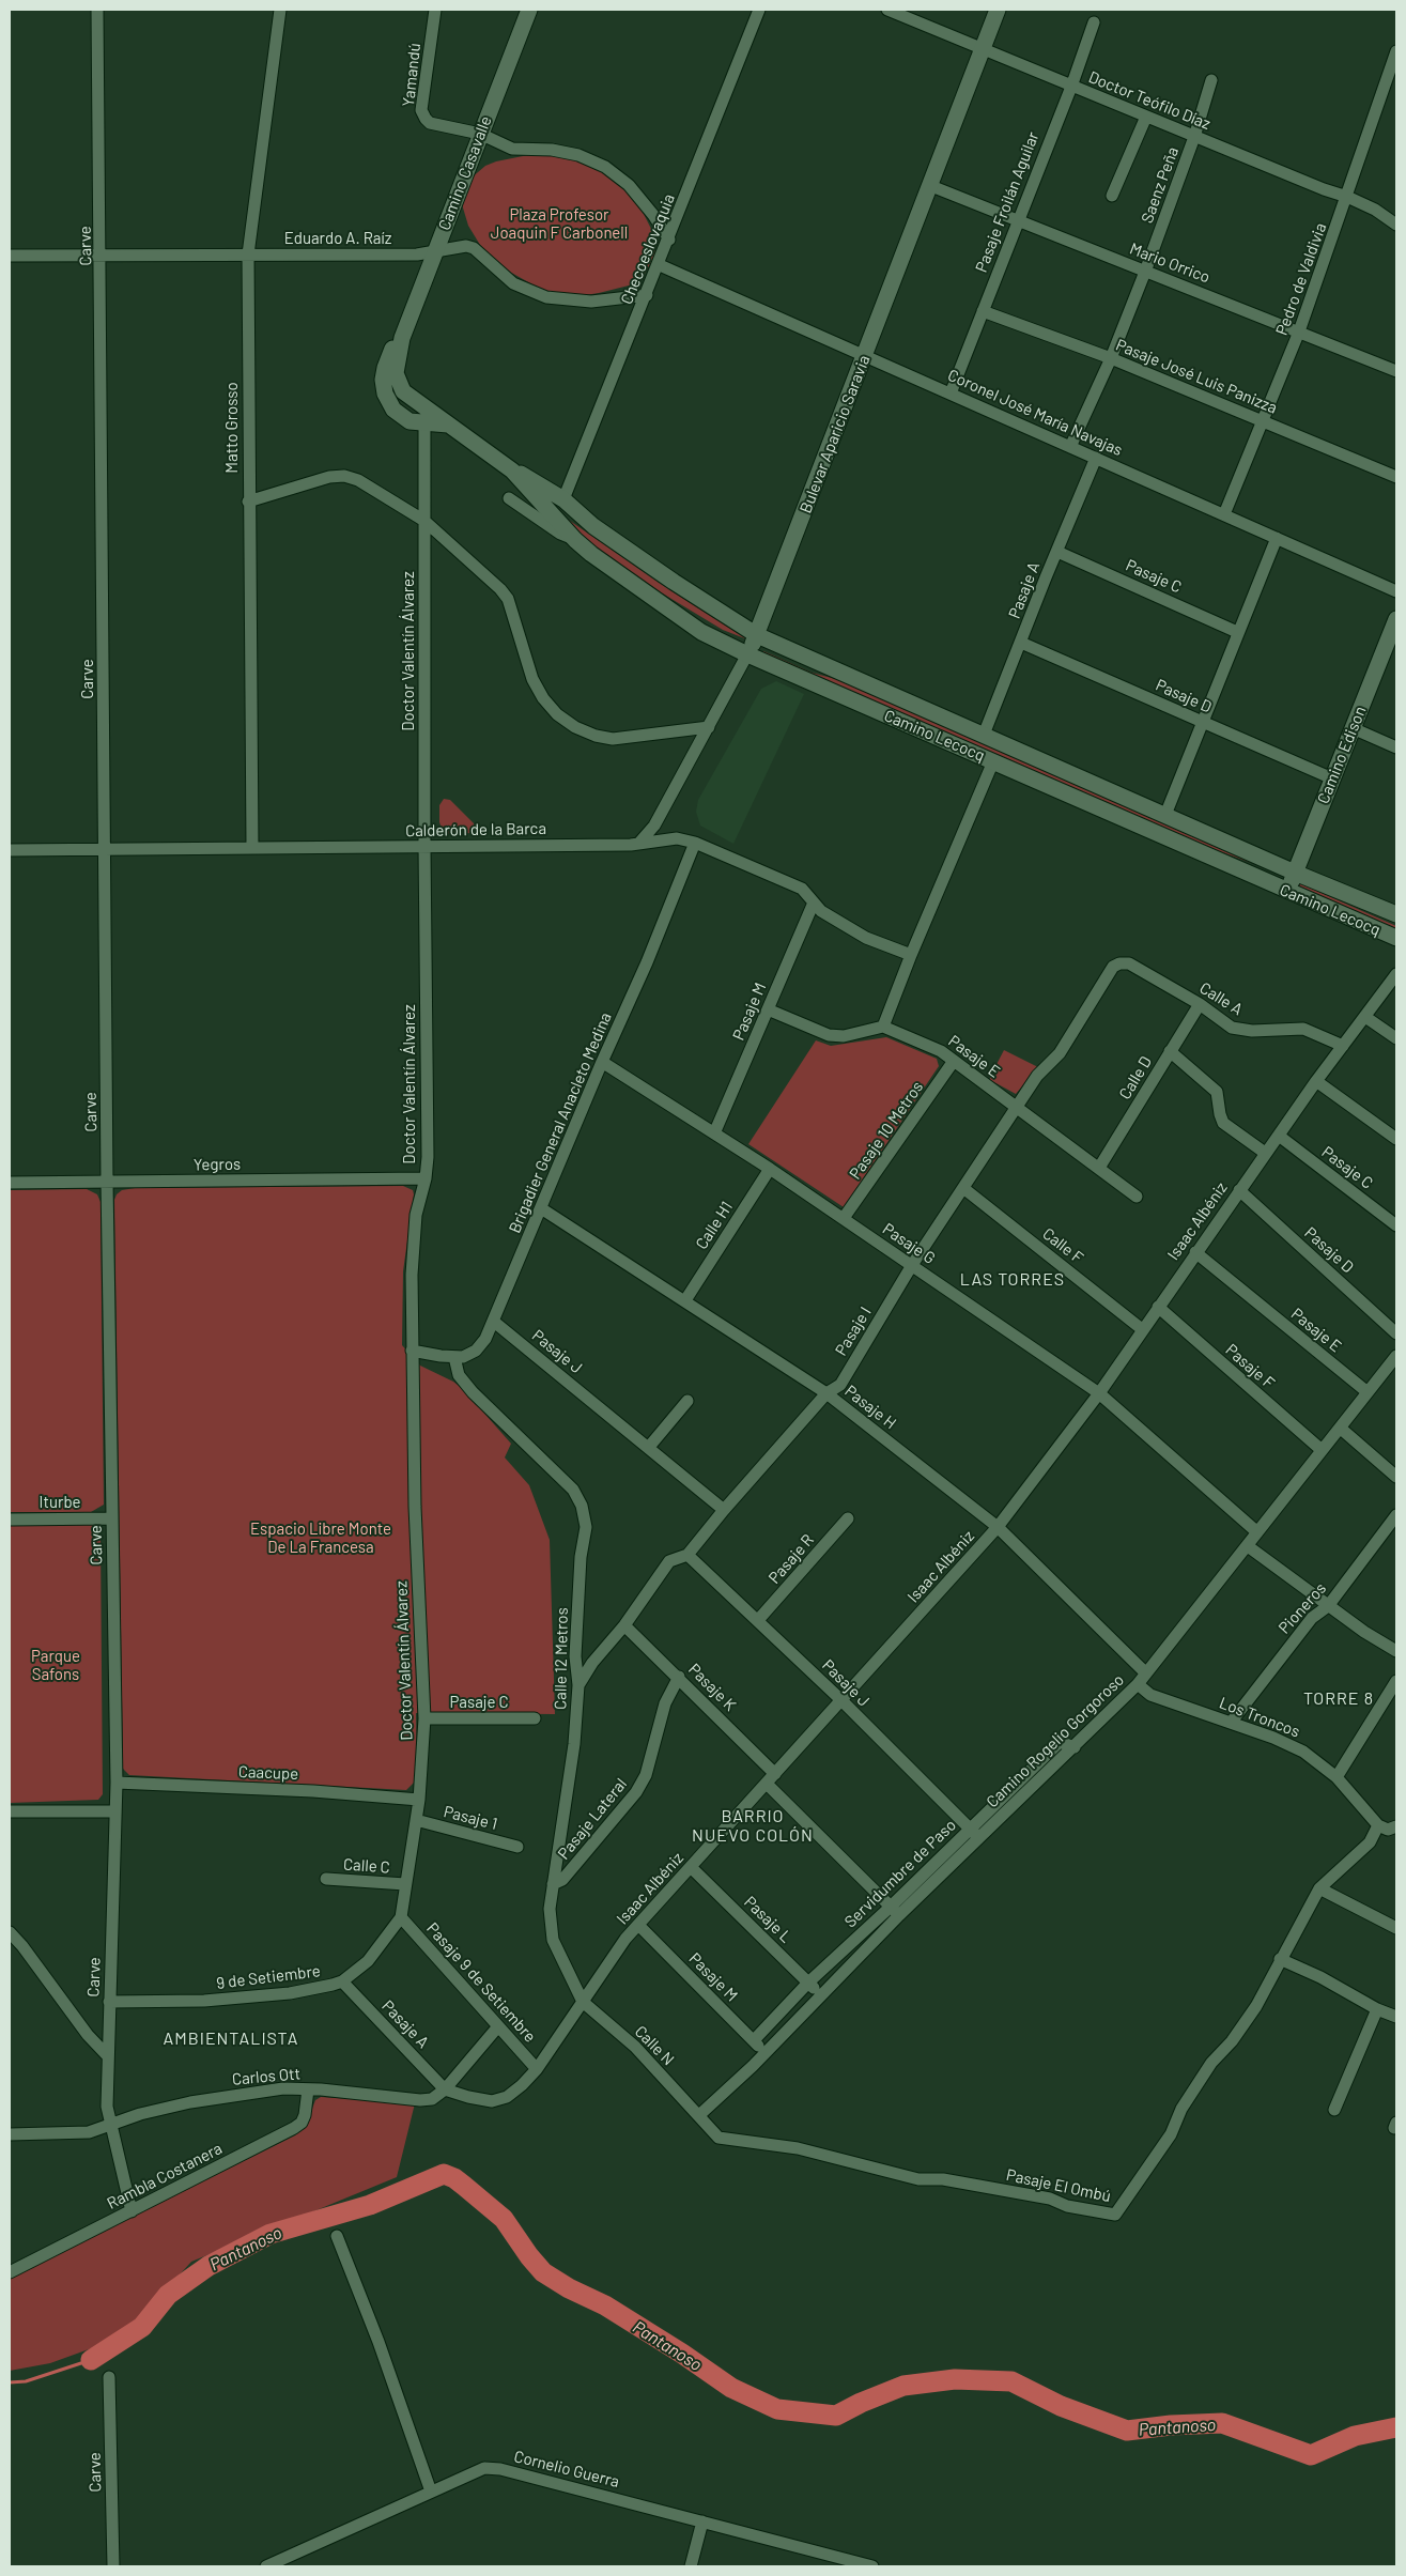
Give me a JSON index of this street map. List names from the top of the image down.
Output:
{
  "streets": {
    "street": [
      "Yamandú",
      "Doctor Teófilo Díaz",
      "Camino Casavalle",
      "Saenz Peña",
      "Pasaje Froilán Aguilar",
      "Eduardo A. Raíz",
      "Carve",
      "Checoeslovaquia",
      "Mario Orrico",
      "Pedro de Valdivia",
      "Pasaje José Luis Panizza",
      "Coronel José María Navajas",
      "Matto Grosso",
      "Bulevar Aparicio Saravia",
      "Pasaje C",
      "Pasaje A",
      "Doctor Valentín Álvarez",
      "Pasaje D",
      "Camino Lecocq",
      "Camino Edison",
      "Calderón de la Barca",
      "Calle A",
      "Pasaje M",
      "Pasaje E",
      "Calle D",
      "Brigadier General Anacleto Medina",
      "Pasaje 10 Metros",
      "Yegros",
      "Isaac Albéniz",
      "Calle H1",
      "Pasaje G",
      "Calle F",
      "Pasaje I",
      "Pasaje J",
      "Pasaje F",
      "Pasaje H",
      "Iturbe",
      "Pasaje R",
      "Pioneros",
      "Calle 12 Metros",
      "Pasaje K",
      "Los Troncos",
      "Camino Rogelio Gorgoroso",
      "Caacupe",
      "Pasaje 1",
      "Pasaje Lateral",
      "Calle C",
      "Servidumbre de Paso",
      "Pasaje L",
      "9 de Setiembre",
      "Pasaje 9 de Setiembre",
      "Calle N",
      "Carlos Ott",
      "Rambla Costanera",
      "Pasaje El Ombú",
      "Cornelio Guerra"
    ]
  },
  "crossings": [
    ["Yamandú", "Camino Casavalle"],
    ["Doctor Teófilo Díaz", "Saenz Peña"],
    ["Doctor Teófilo Díaz", "Pasaje Froilán Aguilar"],
    ["Doctor Teófilo Díaz", "Pedro de Valdivia"],
    ["Doctor Teófilo Díaz", "Bulevar Aparicio Saravia"],
    ["Camino Casavalle", "Eduardo A. Raíz"],
    ["Camino Casavalle", "Camino Lecocq"],
    ["Saenz Peña", "Mario Orrico"],
    ["Saenz Peña", "Pasaje José Luis Panizza"],
    ["Saenz Peña", "Coronel José María Navajas"],
    ["Pasaje Froilán Aguilar", "Mario Orrico"],
    ["Pasaje Froilán Aguilar", "Pasaje José Luis Panizza"],
    ["Pasaje Froilán Aguilar", "Coronel José María Navajas"],
    ["Eduardo A. Raíz", "Carve"],
    ["Eduardo A. Raíz", "Checoeslovaquia"],
    ["Eduardo A. Raíz", "Matto Grosso"],
    ["Carve", "Calderón de la Barca"],
    ["Carve", "Yegros"],
    ["Carve", "Iturbe"],
    ["Carve", "Caacupe"],
    ["Carve", "9 de Setiembre"],
    ["Carve", "Carlos Ott"],
    ["Carve", "Rambla Costanera"],
    ["Checoeslovaquia", "Coronel José María Navajas"],
    ["Checoeslovaquia", "Camino Lecocq"],
    ["Mario Orrico", "Pedro de Valdivia"],
    ["Mario Orrico", "Bulevar Aparicio Saravia"],
    ["Pedro de Valdivia", "Pasaje José Luis Panizza"],
    ["Pedro de Valdivia", "Coronel José María Navajas"],
    ["Coronel José María Navajas", "Bulevar Aparicio Saravia"],
    ["Coronel José María Navajas", "Pasaje A"],
    ["Matto Grosso", "Calderón de la Barca"],
    ["Bulevar Aparicio Saravia", "Camino Lecocq"],
    ["Bulevar Aparicio Saravia", "Calderón de la Barca"],
    ["Pasaje C", "Pasaje A"],
    ["Pasaje C", "Doctor Valentín Álvarez"],
    ["Pasaje C", "Isaac Albéniz"],
    ["Pasaje A", "Pasaje D"],
    ["Pasaje A", "Camino Lecocq"],
    ["Pasaje A", "Isaac Albéniz"],
    ["Pasaje A", "9 de Setiembre"],
    ["Pasaje A", "Carlos Ott"],
    ["Doctor Valentín Álvarez", "Camino Lecocq"],
    ["Doctor Valentín Álvarez", "Calderón de la Barca"],
    ["Doctor Valentín Álvarez", "Brigadier General Anacleto Medina"],
    ["Doctor Valentín Álvarez", "Yegros"],
    ["Doctor Valentín Álvarez", "Caacupe"],
    ["Doctor Valentín Álvarez", "Pasaje 1"],
    ["Doctor Valentín Álvarez", "Calle C"],
    ["Doctor Valentín Álvarez", "9 de Setiembre"],
    ["Doctor Valentín Álvarez", "Pasaje 9 de Setiembre"],
    ["Pasaje D", "Camino Edison"],
    ["Pasaje D", "Isaac Albéniz"],
    ["Camino Lecocq", "Camino Edison"],
    ["Calderón de la Barca", "Pasaje M"],
    ["Calderón de la Barca", "Brigadier General Anacleto Medina"],
    ["Calle A", "Calle D"],
    ["Calle A", "Isaac Albéniz"],
    ["Calle A", "Pasaje I"],
    ["Pasaje M", "Isaac Albéniz"],
    ["Pasaje M", "Pasaje G"],
    ["Pasaje M", "Camino Rogelio Gorgoroso"],
    ["Pasaje M", "Servidumbre de Paso"],
    ["Pasaje E", "Calle D"],
    ["Pasaje E", "Pasaje 10 Metros"],
    ["Pasaje E", "Isaac Albéniz"],
    ["Pasaje E", "Pasaje I"],
    ["Pasaje E", "Camino Rogelio Gorgoroso"],
    ["Brigadier General Anacleto Medina", "Pasaje G"],
    ["Brigadier General Anacleto Medina", "Pasaje J"],
    ["Brigadier General Anacleto Medina", "Pasaje H"],
    ["Brigadier General Anacleto Medina", "Calle 12 Metros"],
    ["Pasaje 10 Metros", "Pasaje G"],
    ["Isaac Albéniz", "Pasaje G"],
    ["Isaac Albéniz", "Calle F"],
    ["Isaac Albéniz", "Pasaje J"],
    ["Isaac Albéniz", "Pasaje F"],
    ["Isaac Albéniz", "Pasaje H"],
    ["Isaac Albéniz", "Calle 12 Metros"],
    ["Isaac Albéniz", "Pasaje K"],
    ["Isaac Albéniz", "Pasaje L"],
    ["Isaac Albéniz", "Pasaje 9 de Setiembre"],
    ["Isaac Albéniz", "Calle N"],
    ["Isaac Albéniz", "Carlos Ott"],
    ["Calle H1", "Pasaje G"],
    ["Calle H1", "Pasaje H"],
    ["Pasaje G", "Pasaje I"],
    ["Pasaje G", "Camino Rogelio Gorgoroso"],
    ["Calle F", "Pasaje I"],
    ["Pasaje I", "Pasaje J"],
    ["Pasaje I", "Pasaje H"],
    ["Pasaje I", "Calle 12 Metros"],
    ["Pasaje I", "Pasaje K"],
    ["Pasaje J", "Pasaje R"],
    ["Pasaje J", "Camino Rogelio Gorgoroso"],
    ["Pasaje F", "Camino Rogelio Gorgoroso"],
    ["Pasaje H", "Camino Rogelio Gorgoroso"],
    ["Pioneros", "Los Troncos"],
    ["Calle 12 Metros", "Pasaje Lateral"],
    ["Calle 12 Metros", "Calle N"],
    ["Pasaje K", "Pasaje Lateral"],
    ["Los Troncos", "Camino Rogelio Gorgoroso"],
    ["Los Troncos", "Pasaje El Ombú"],
    ["Camino Rogelio Gorgoroso", "Servidumbre de Paso"],
    ["Camino Rogelio Gorgoroso", "Pasaje L"],
    ["Camino Rogelio Gorgoroso", "Calle N"],
    ["Camino Rogelio Gorgoroso", "Pasaje El Ombú"],
    ["Servidumbre de Paso", "Pasaje L"],
    ["9 de Setiembre", "Pasaje 9 de Setiembre"],
    ["Pasaje 9 de Setiembre", "Carlos Ott"],
    ["Calle N", "Pasaje El Ombú"],
    ["Carlos Ott", "Rambla Costanera"]
  ],
  "districts": [
    "LAS TORRES",
    "TORRE 8",
    "BARRIO NUEVO COLÓN",
    "AMBIENTALISTA"
  ],
  "water": ["Pantanoso"],
  "parks": ["Plaza Profesor Joaquin F Carbonell", "Espacio Libre Monte De La Francesa", "Parque Safons"]
}
